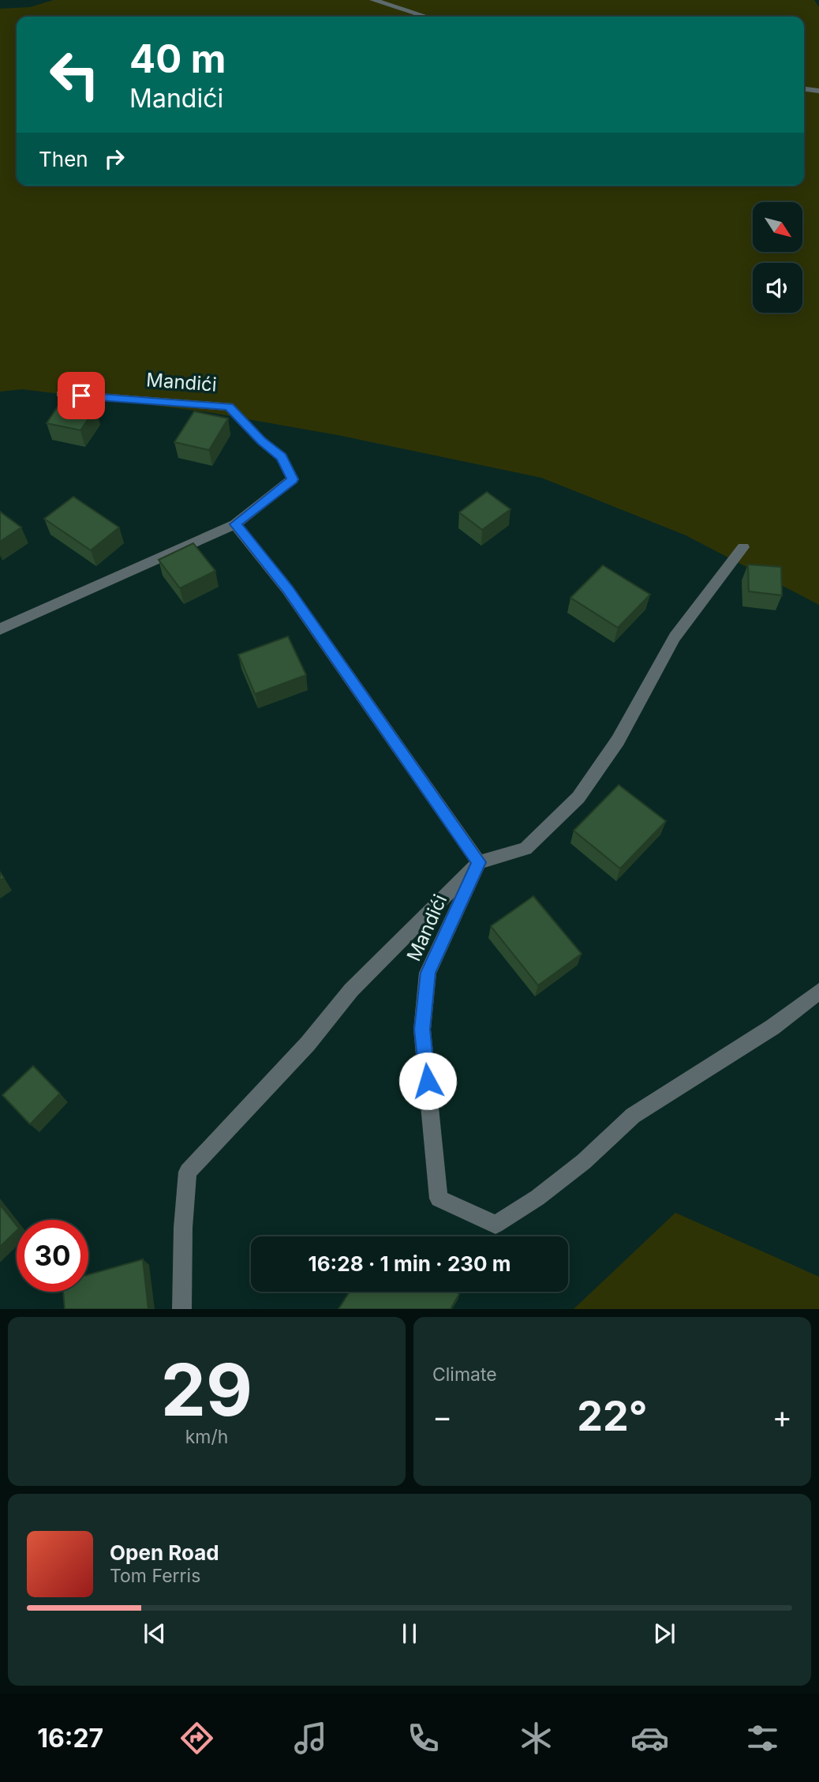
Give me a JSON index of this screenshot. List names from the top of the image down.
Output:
{
  "streets": {
    "street": ["Mandići"]
  },
  "north": "bottom right",
  "page": {
    "turn": ["40 m", "Mandići"],
    "then": "Then",
    "limit": "30",
    "trip": "16:28 · 1 min · 230 m",
    "tile": [
      ["29", "km/h"],
      "Climate"
    ],
    "heat": ["−", "22°", "+"],
    "song": ["Open Road", "Tom Ferris"],
    "tabs": "16:27"
  }
}
